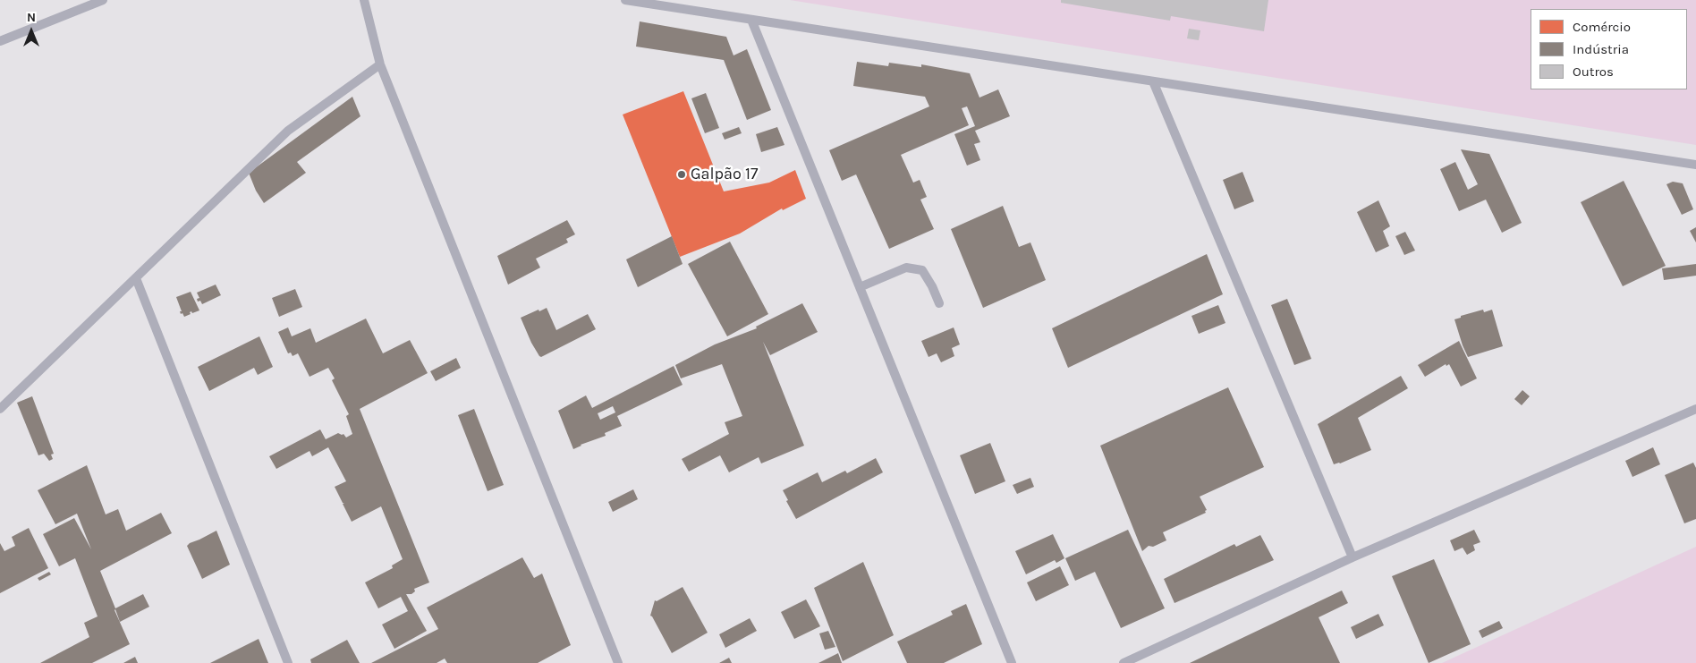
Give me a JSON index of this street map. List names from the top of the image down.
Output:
{
  "places": ["Galpão 17"],
  "legend": ["Comércio", "Indústria", "Outros"],
  "north": "top"
}
